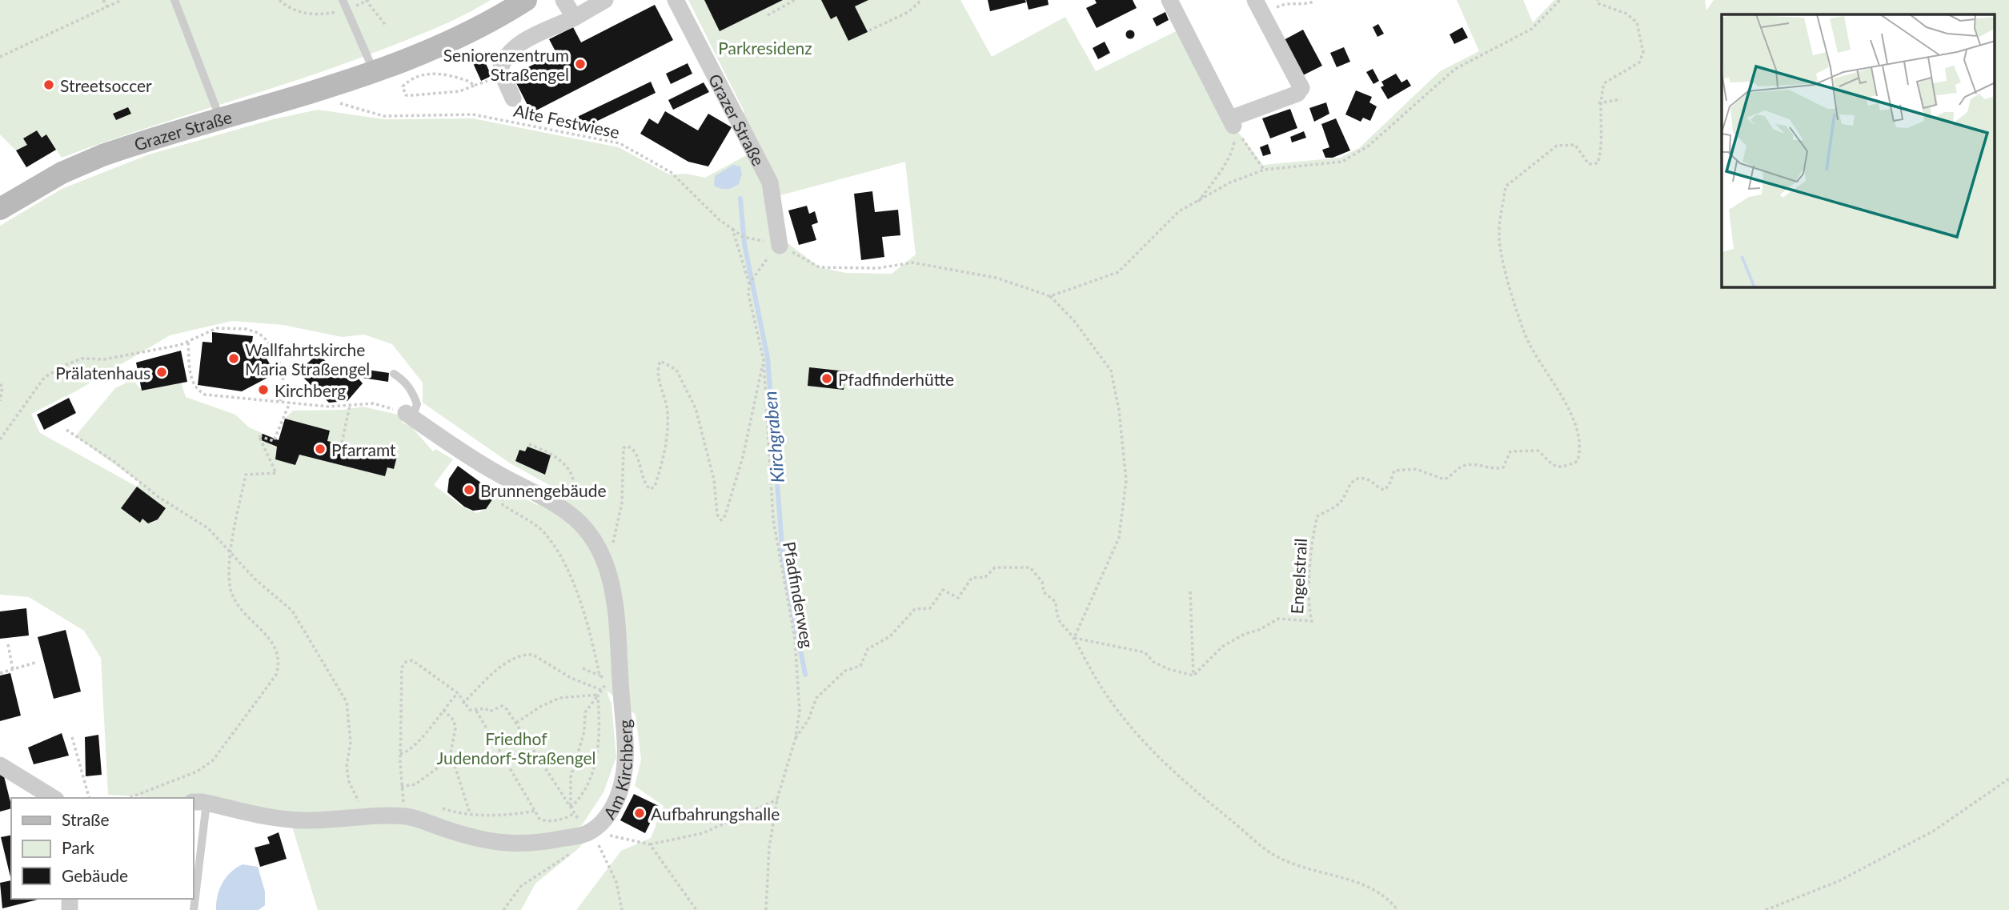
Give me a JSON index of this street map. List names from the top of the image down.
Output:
{
  "streets": {
    "main road": ["Grazer Straße"],
    "street": ["Am Kirchberg"],
    "path": ["Alte Festwiese", "Engelstrail", "Pfadfinderweg"]
  },
  "crossings": [
    ["Grazer Straße", "Alte Festwiese"]
  ],
  "water": ["Kirchgraben"],
  "parks": ["Parkresidenz", "Friedhof Judendorf-Straßengel"],
  "places": [
    "Seniorenzentrum Straßengel",
    "Streetsoccer",
    "Wallfahrtskirche Maria Straßengel",
    "Prälatenhaus",
    "Pfadfinderhütte",
    "Kirchberg",
    "Pfarramt",
    "Brunnengebäude",
    "Aufbahrungshalle"
  ],
  "legend": ["Straße", "Park", "Gebäude"]
}
